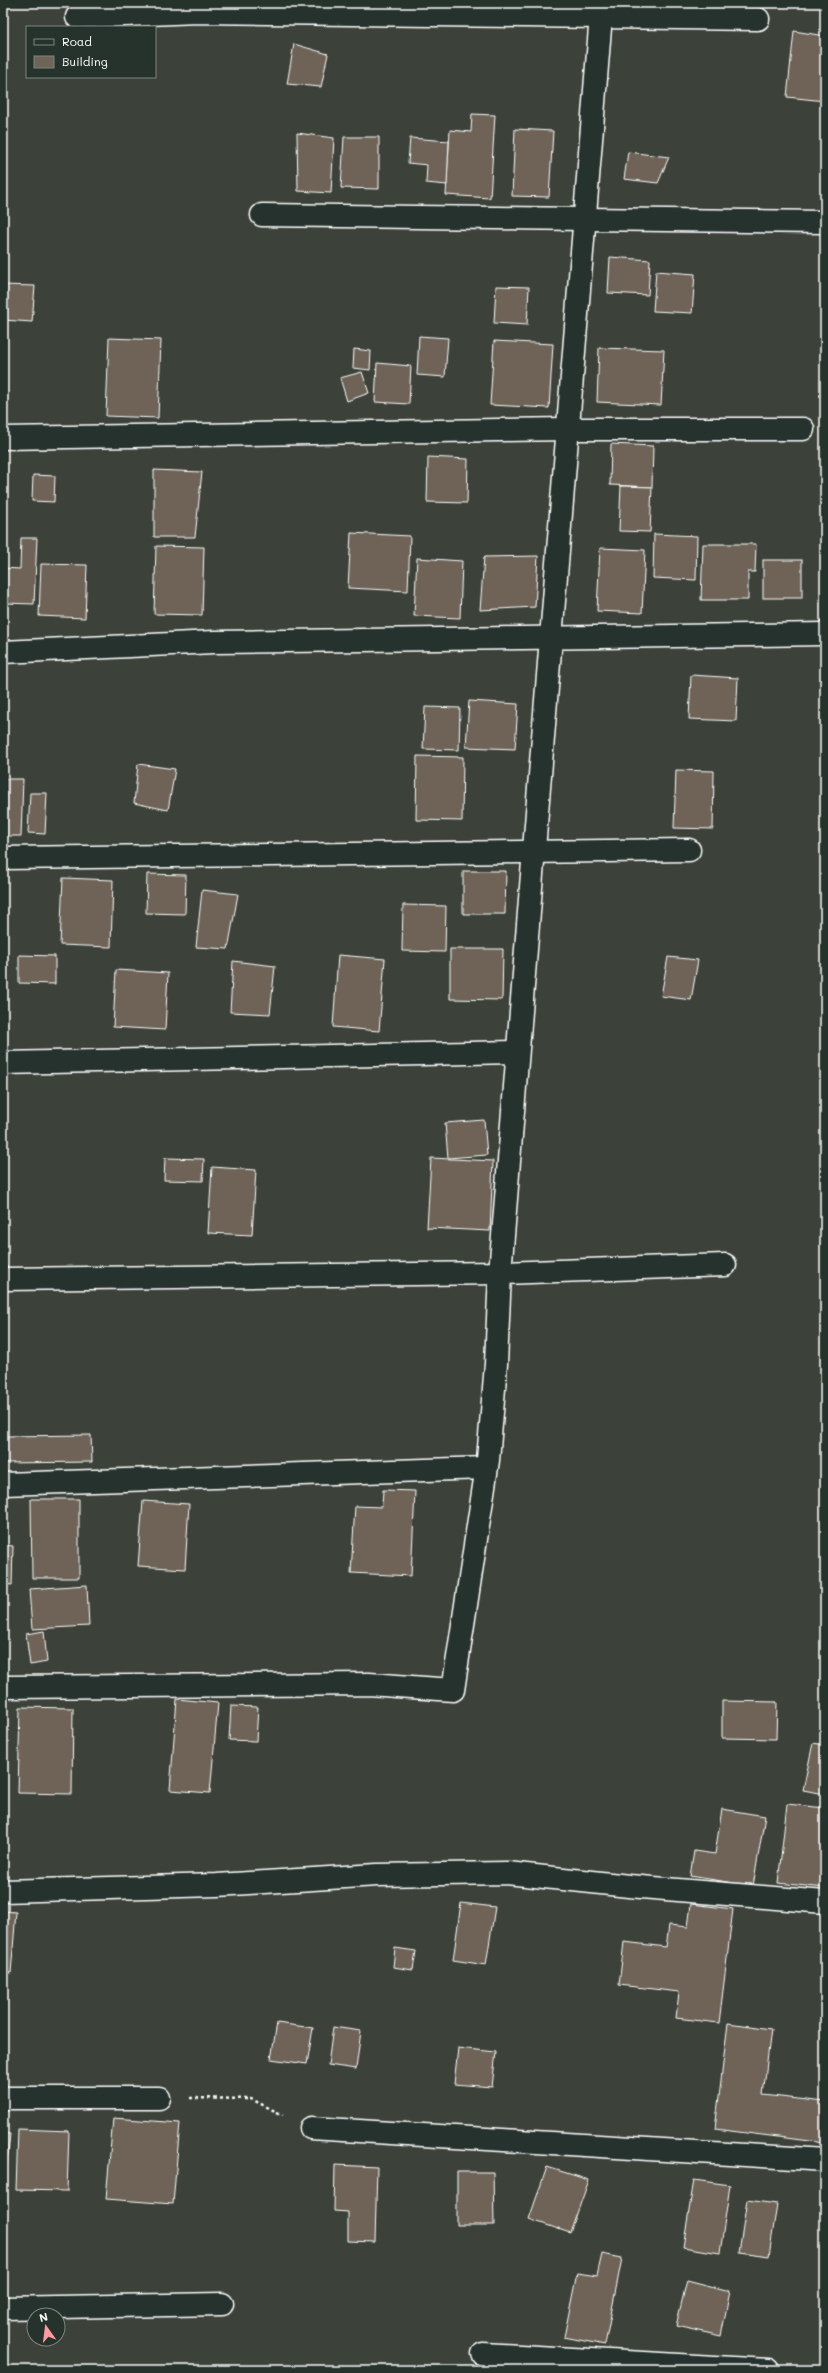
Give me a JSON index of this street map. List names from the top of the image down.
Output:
{
  "legend": ["Road", "Building"],
  "north": "top"
}
